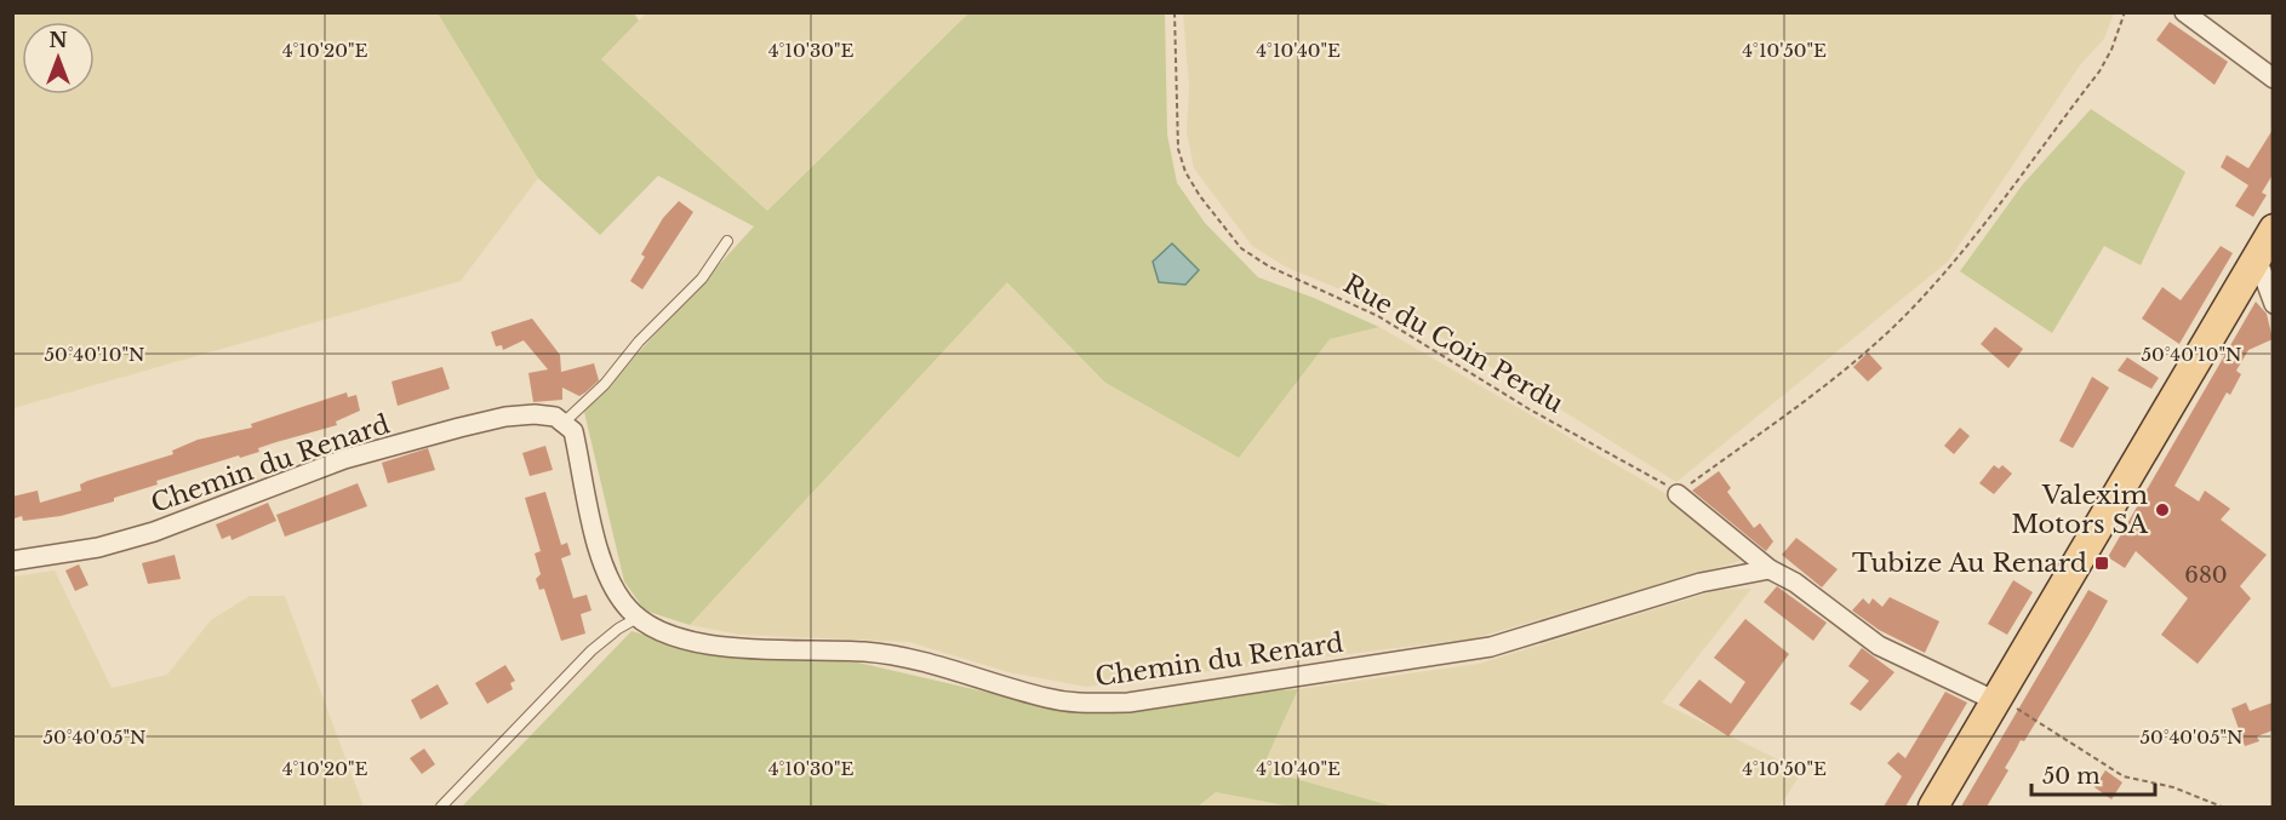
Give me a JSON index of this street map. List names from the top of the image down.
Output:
{
  "streets": {
    "street": ["Chemin du Renard"],
    "path": ["Rue du Coin Perdu"]
  },
  "places": {
    "other": ["Valexim Motors SA"],
    "transit": ["Tubize Au Renard"]
  },
  "house_numbers": ["680"],
  "scale_bar": "50 m",
  "north": "top",
  "coordinates": [
    "4°10'20\"E",
    "4°10'30\"E",
    "4°10'40\"E",
    "4°10'50\"E",
    "50°40'10\"N",
    "50°40'05\"N"
  ]
}
